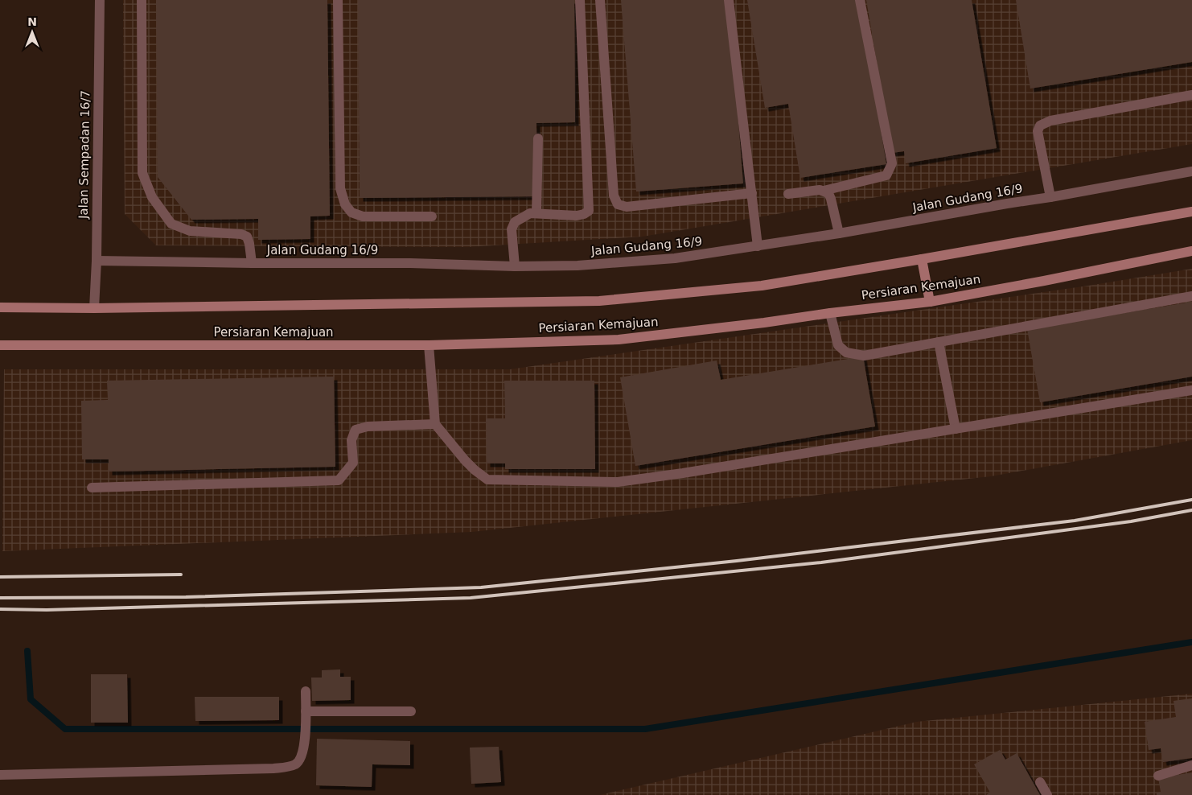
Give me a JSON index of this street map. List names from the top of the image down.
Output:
{
  "streets": {
    "main road": ["Persiaran Kemajuan"],
    "street": ["Jalan Sempadan 16/7", "Jalan Gudang 16/9"]
  },
  "crossings": [
    ["Jalan Sempadan 16/7", "Jalan Gudang 16/9"],
    ["Jalan Sempadan 16/7", "Persiaran Kemajuan"]
  ],
  "north": "top"
}
